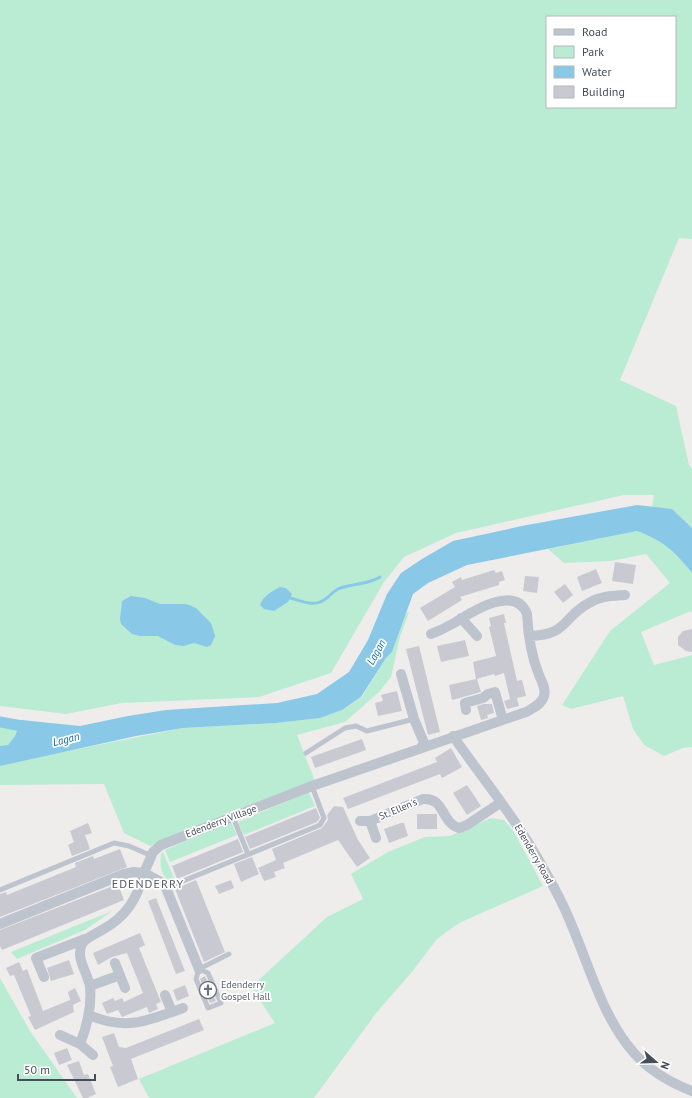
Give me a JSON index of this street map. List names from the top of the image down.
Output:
{
  "streets": {
    "street": ["St. Ellen's", "Edenderry Village", "Edenderry Road"]
  },
  "crossings": [
    ["St. Ellen's", "Edenderry Road"]
  ],
  "districts": ["EDENDERRY"],
  "water": ["Lagan"],
  "places": {
    "church": ["Edenderry Gospel Hall"]
  },
  "legend": [
    "Road",
    "Park",
    "Water",
    "Building"
  ],
  "scale_bar": "50 m",
  "north": "right"
}
